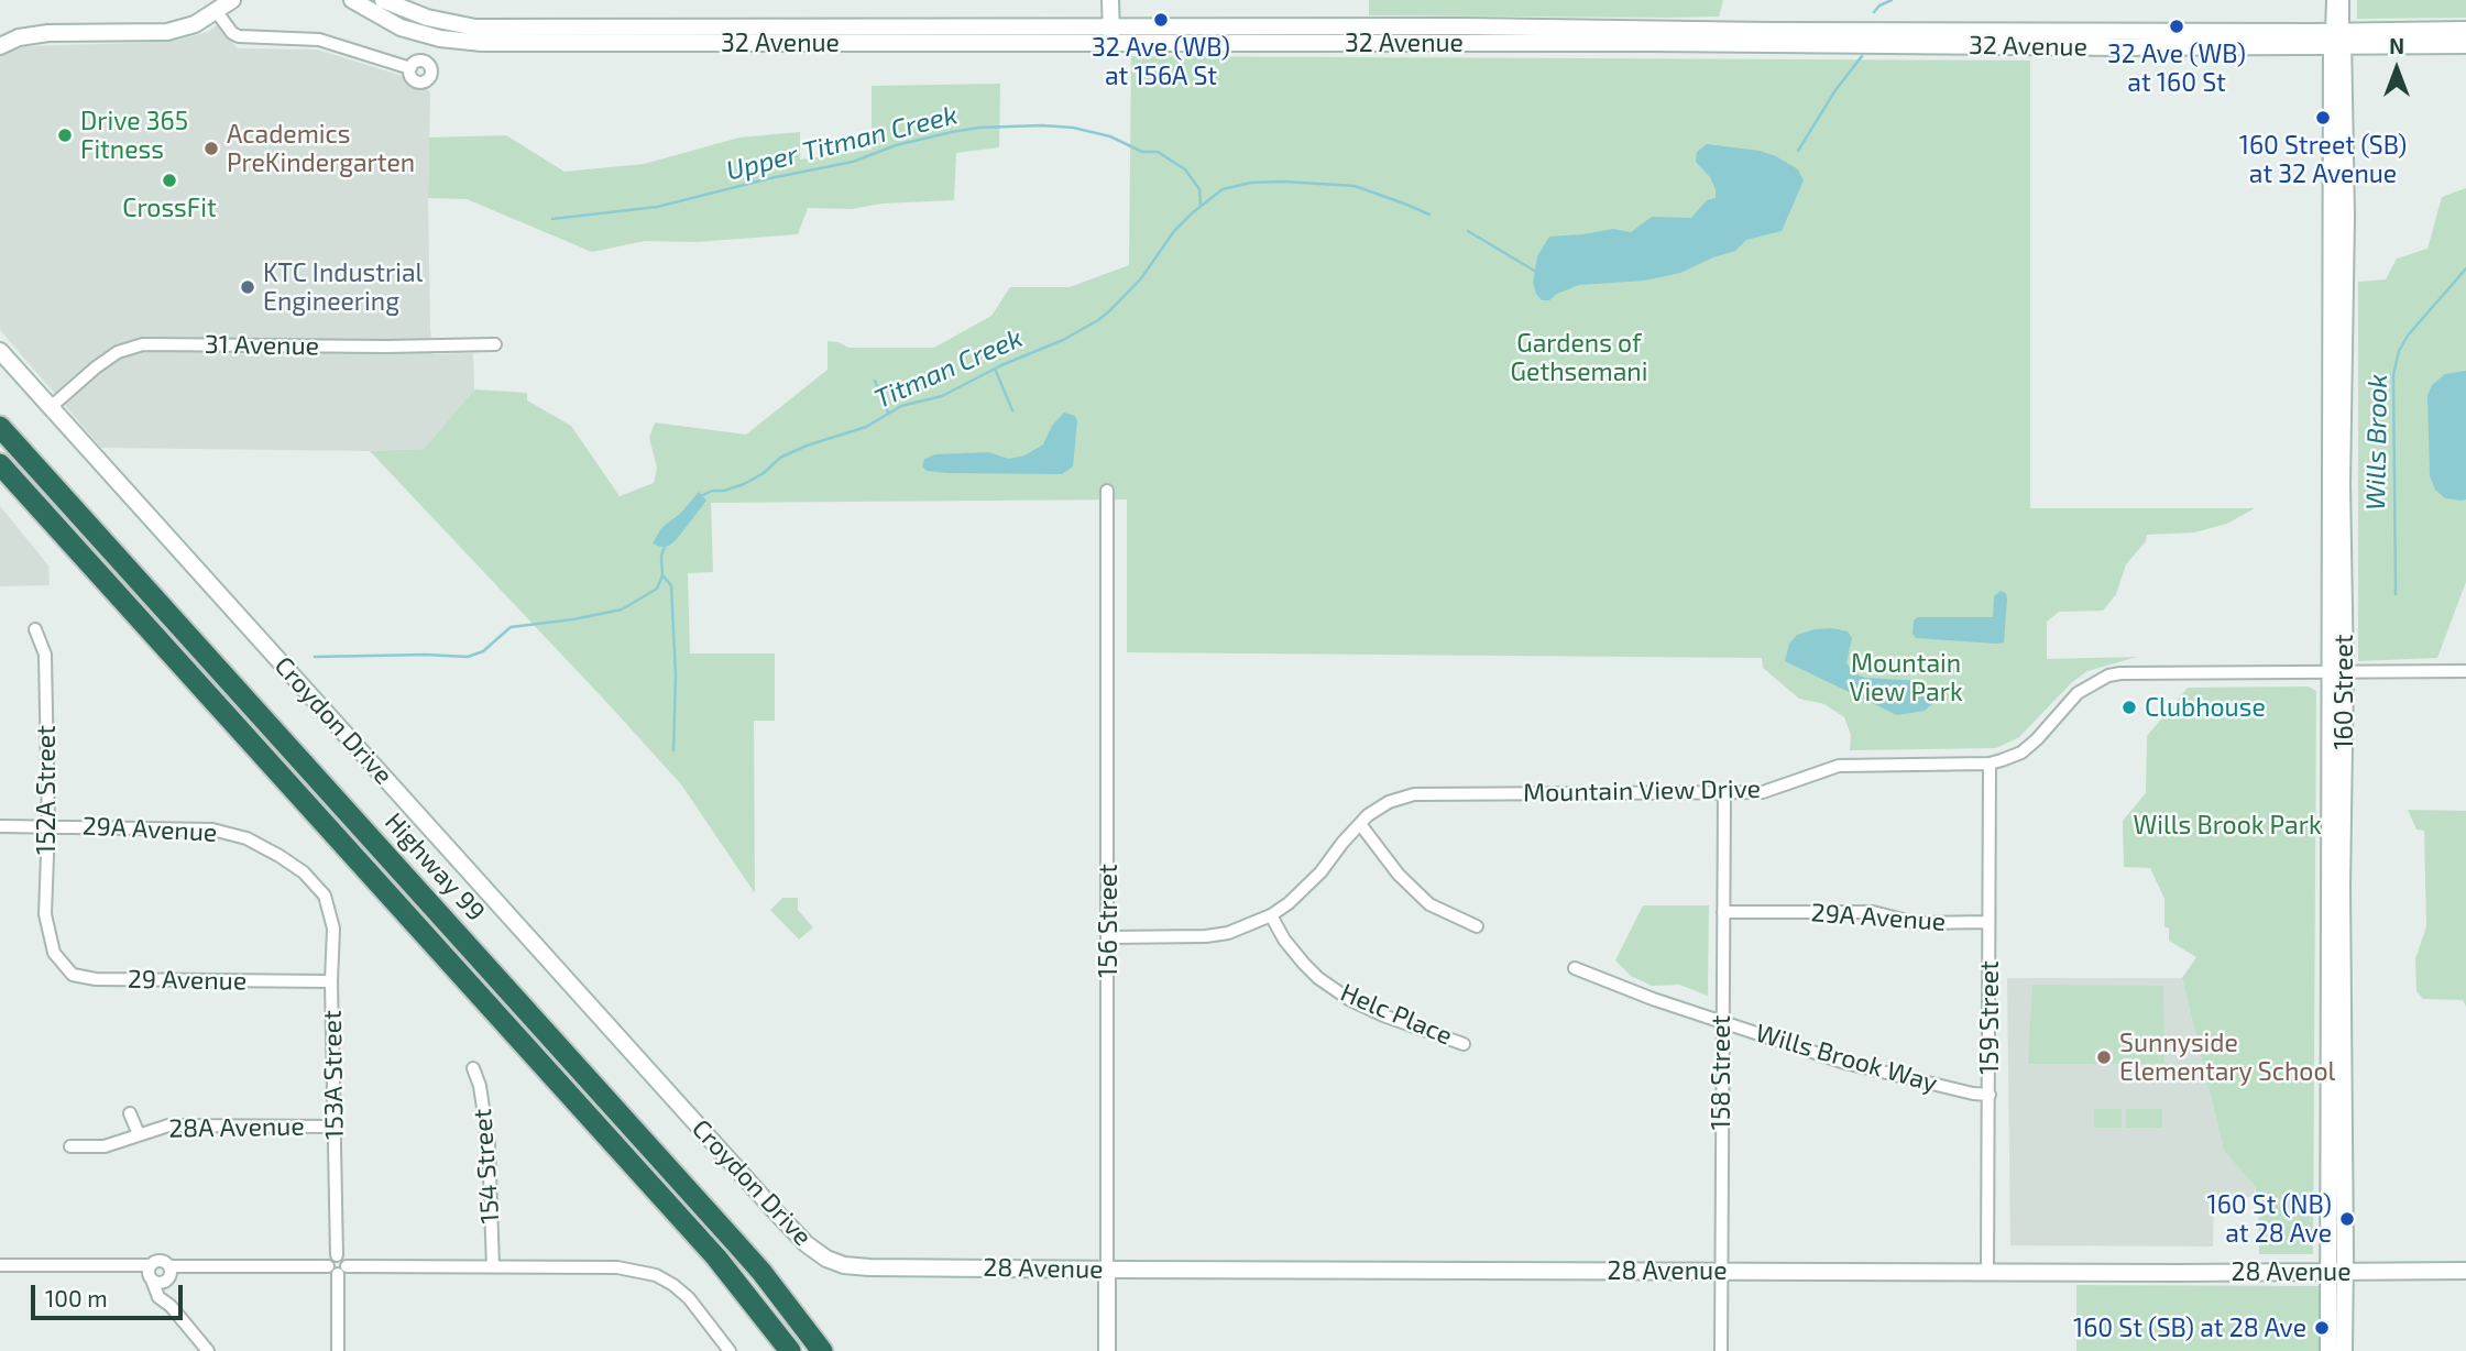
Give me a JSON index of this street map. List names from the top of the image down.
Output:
{
  "streets": {
    "highway": ["Highway 99"],
    "main road": [
      "32 Avenue",
      "160 Street",
      "Croydon Drive",
      "156 Street",
      "28 Avenue"
    ],
    "street": [
      "31 Avenue",
      "152A Street",
      "Mountain View Drive",
      "29A Avenue",
      "29 Avenue",
      "Helc Place",
      "159 Street",
      "Wills Brook Way",
      "158 Street",
      "153A Street",
      "28A Avenue",
      "154 Street"
    ]
  },
  "crossings": [
    ["32 Avenue", "160 Street"],
    ["31 Avenue", "Croydon Drive"],
    ["160 Street", "Mountain View Drive"],
    ["160 Street", "28 Avenue"],
    ["Croydon Drive", "28 Avenue"],
    ["152A Street", "29A Avenue"],
    ["152A Street", "29 Avenue"],
    ["Mountain View Drive", "156 Street"],
    ["Mountain View Drive", "Helc Place"],
    ["Mountain View Drive", "159 Street"],
    ["Mountain View Drive", "158 Street"],
    ["29A Avenue", "159 Street"],
    ["29A Avenue", "158 Street"],
    ["29A Avenue", "153A Street"],
    ["156 Street", "28 Avenue"],
    ["29 Avenue", "153A Street"],
    ["159 Street", "Wills Brook Way"],
    ["159 Street", "28 Avenue"],
    ["Wills Brook Way", "158 Street"],
    ["158 Street", "28 Avenue"],
    ["153A Street", "28A Avenue"]
  ],
  "water": ["Upper Titman Creek", "Titman Creek", "Wills Brook"],
  "parks": ["Gardens of Gethsemani", "Mountain View Park", "Wills Brook Park"],
  "places": [
    "32 Ave (WB) at 156A St",
    "32 Ave (WB) at 160 St",
    "160 Street (SB) at 32 Avenue",
    "Drive 365 Fitness",
    "Academics PreKindergarten",
    "CrossFit",
    "KTC Industrial Engineering",
    "Clubhouse",
    "Sunnyside Elementary School",
    "160 St (NB) at 28 Ave",
    "160 St (SB) at 28 Ave"
  ],
  "scale_bar": "100 m",
  "north": "top"
}
